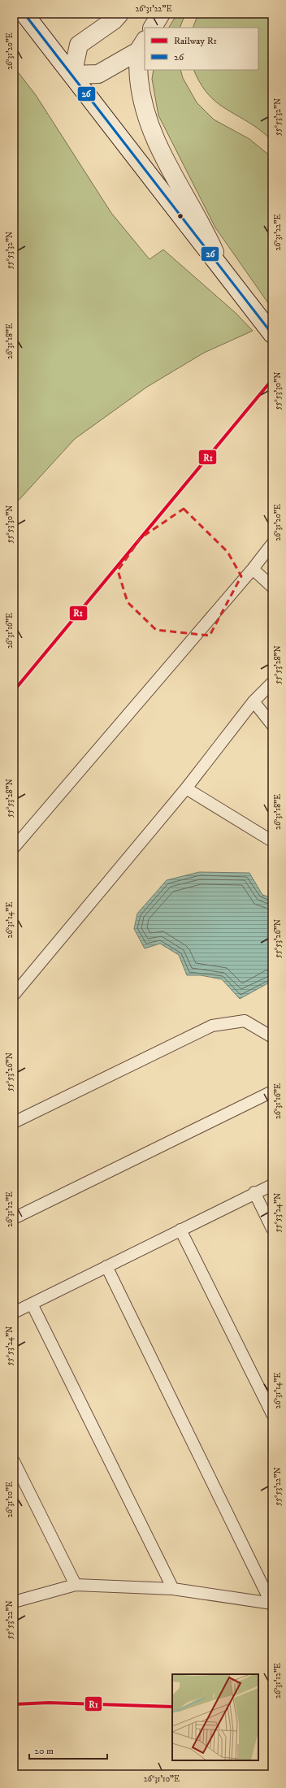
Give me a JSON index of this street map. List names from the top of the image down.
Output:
{
  "lines": ["transit line 26", "rail line R1"],
  "legend": ["Railway R1", "26"],
  "scale_bar": "20 m",
  "coordinates": [
    "26°31'22\"E",
    "26°31'20\"E",
    "55°53'32\"N",
    "26°31'18\"E",
    "55°53'30\"N",
    "26°31'16\"E",
    "55°53'28\"N",
    "26°31'14\"E",
    "55°53'26\"N",
    "26°31'12\"E",
    "55°53'24\"N",
    "55°53'22\"N",
    "26°31'10\"E"
  ]
}
